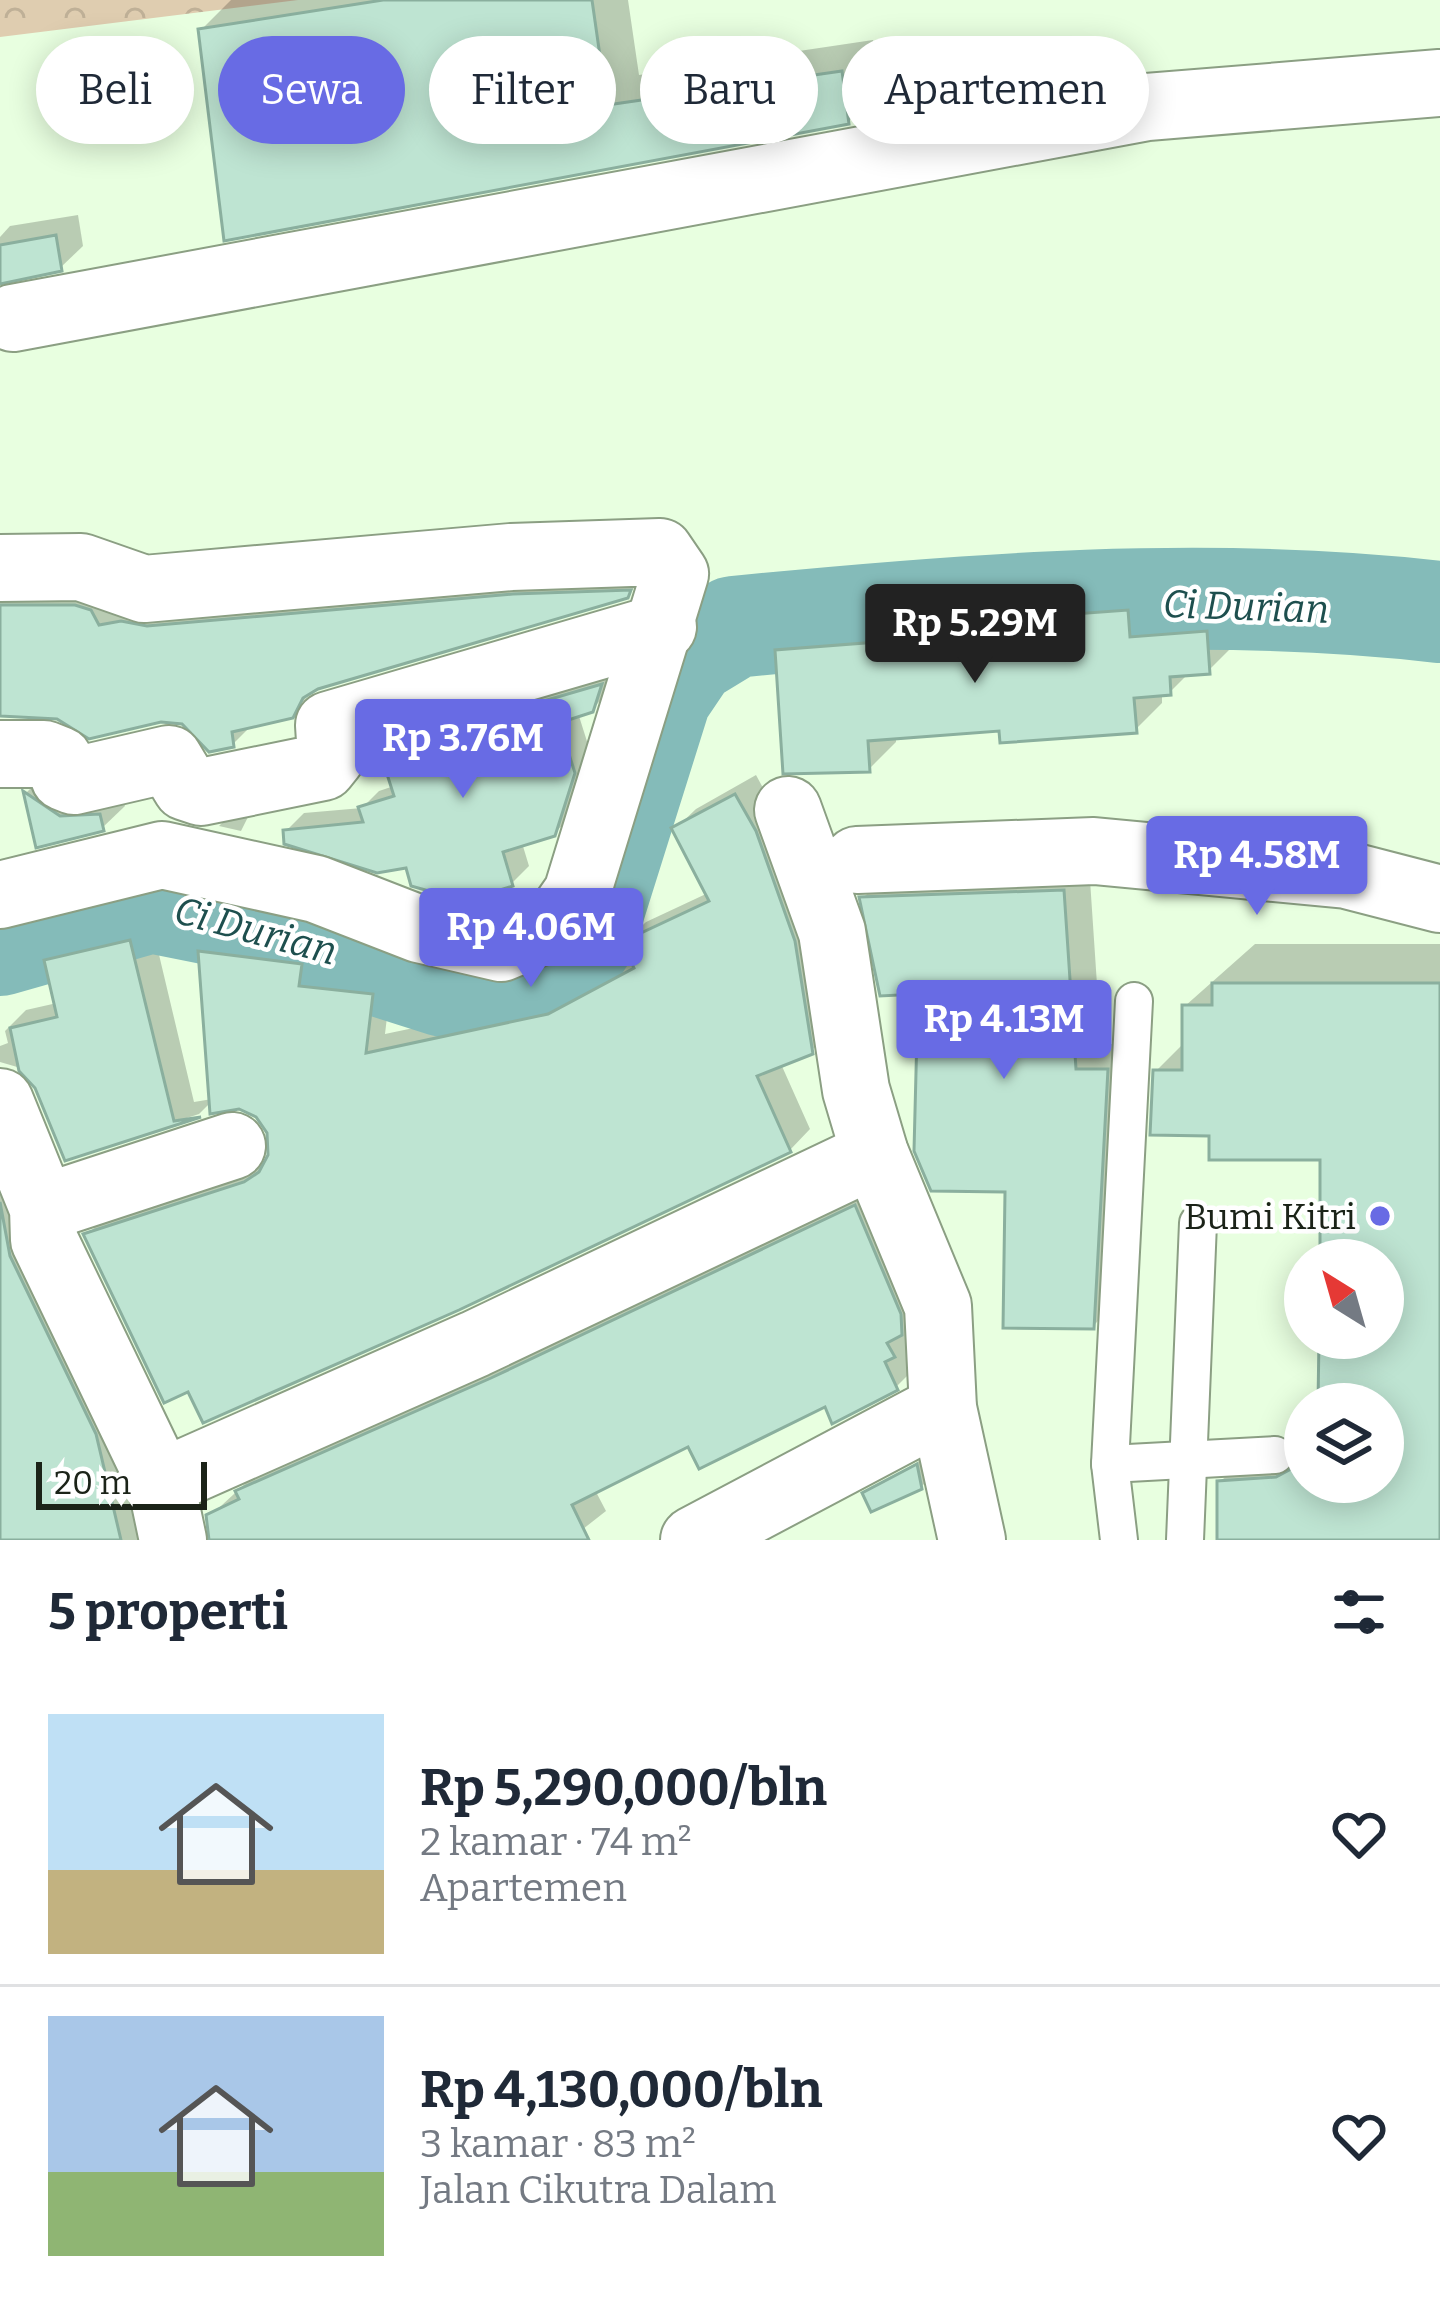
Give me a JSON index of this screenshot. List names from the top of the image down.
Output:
{
  "water": ["Ci Durian"],
  "places": ["Bumi Kitri"],
  "scale_bar": "20 m",
  "north": "top left",
  "page": {
    "chip": [
      "Beli",
      "Sewa",
      "Filter",
      "Baru",
      "Apartemen"
    ],
    "price": [
      "Rp 5.29M",
      "Rp 3.76M",
      "Rp 4.58M",
      "Rp 4.06M",
      "Rp 4.13M"
    ],
    "scale": "20 m",
    "heading": "5 properti",
    "list": [
      {
        "name": "Rp 5,290,000/bln",
        "note": "2 kamar · 74 m² · Apartemen"
      },
      {
        "name": "Rp 4,130,000/bln",
        "note": "3 kamar · 83 m² · Jalan Cikutra Dalam"
      }
    ]
  }
}
